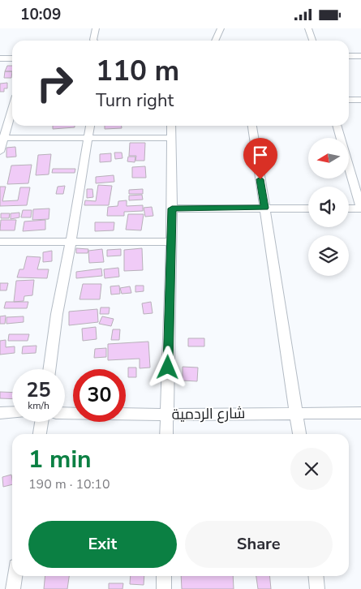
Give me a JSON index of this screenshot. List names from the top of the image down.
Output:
{
  "streets": {
    "street": ["شارع الردمية"]
  },
  "north": "left",
  "page": {
    "status": "10:09",
    "turn": ["110 m", "Turn right"],
    "speed": "25 km/h",
    "limit": "30",
    "heading": ["1 min", "190 m · 10:10"],
    "buttons": ["Exit", "Share"]
  }
}
